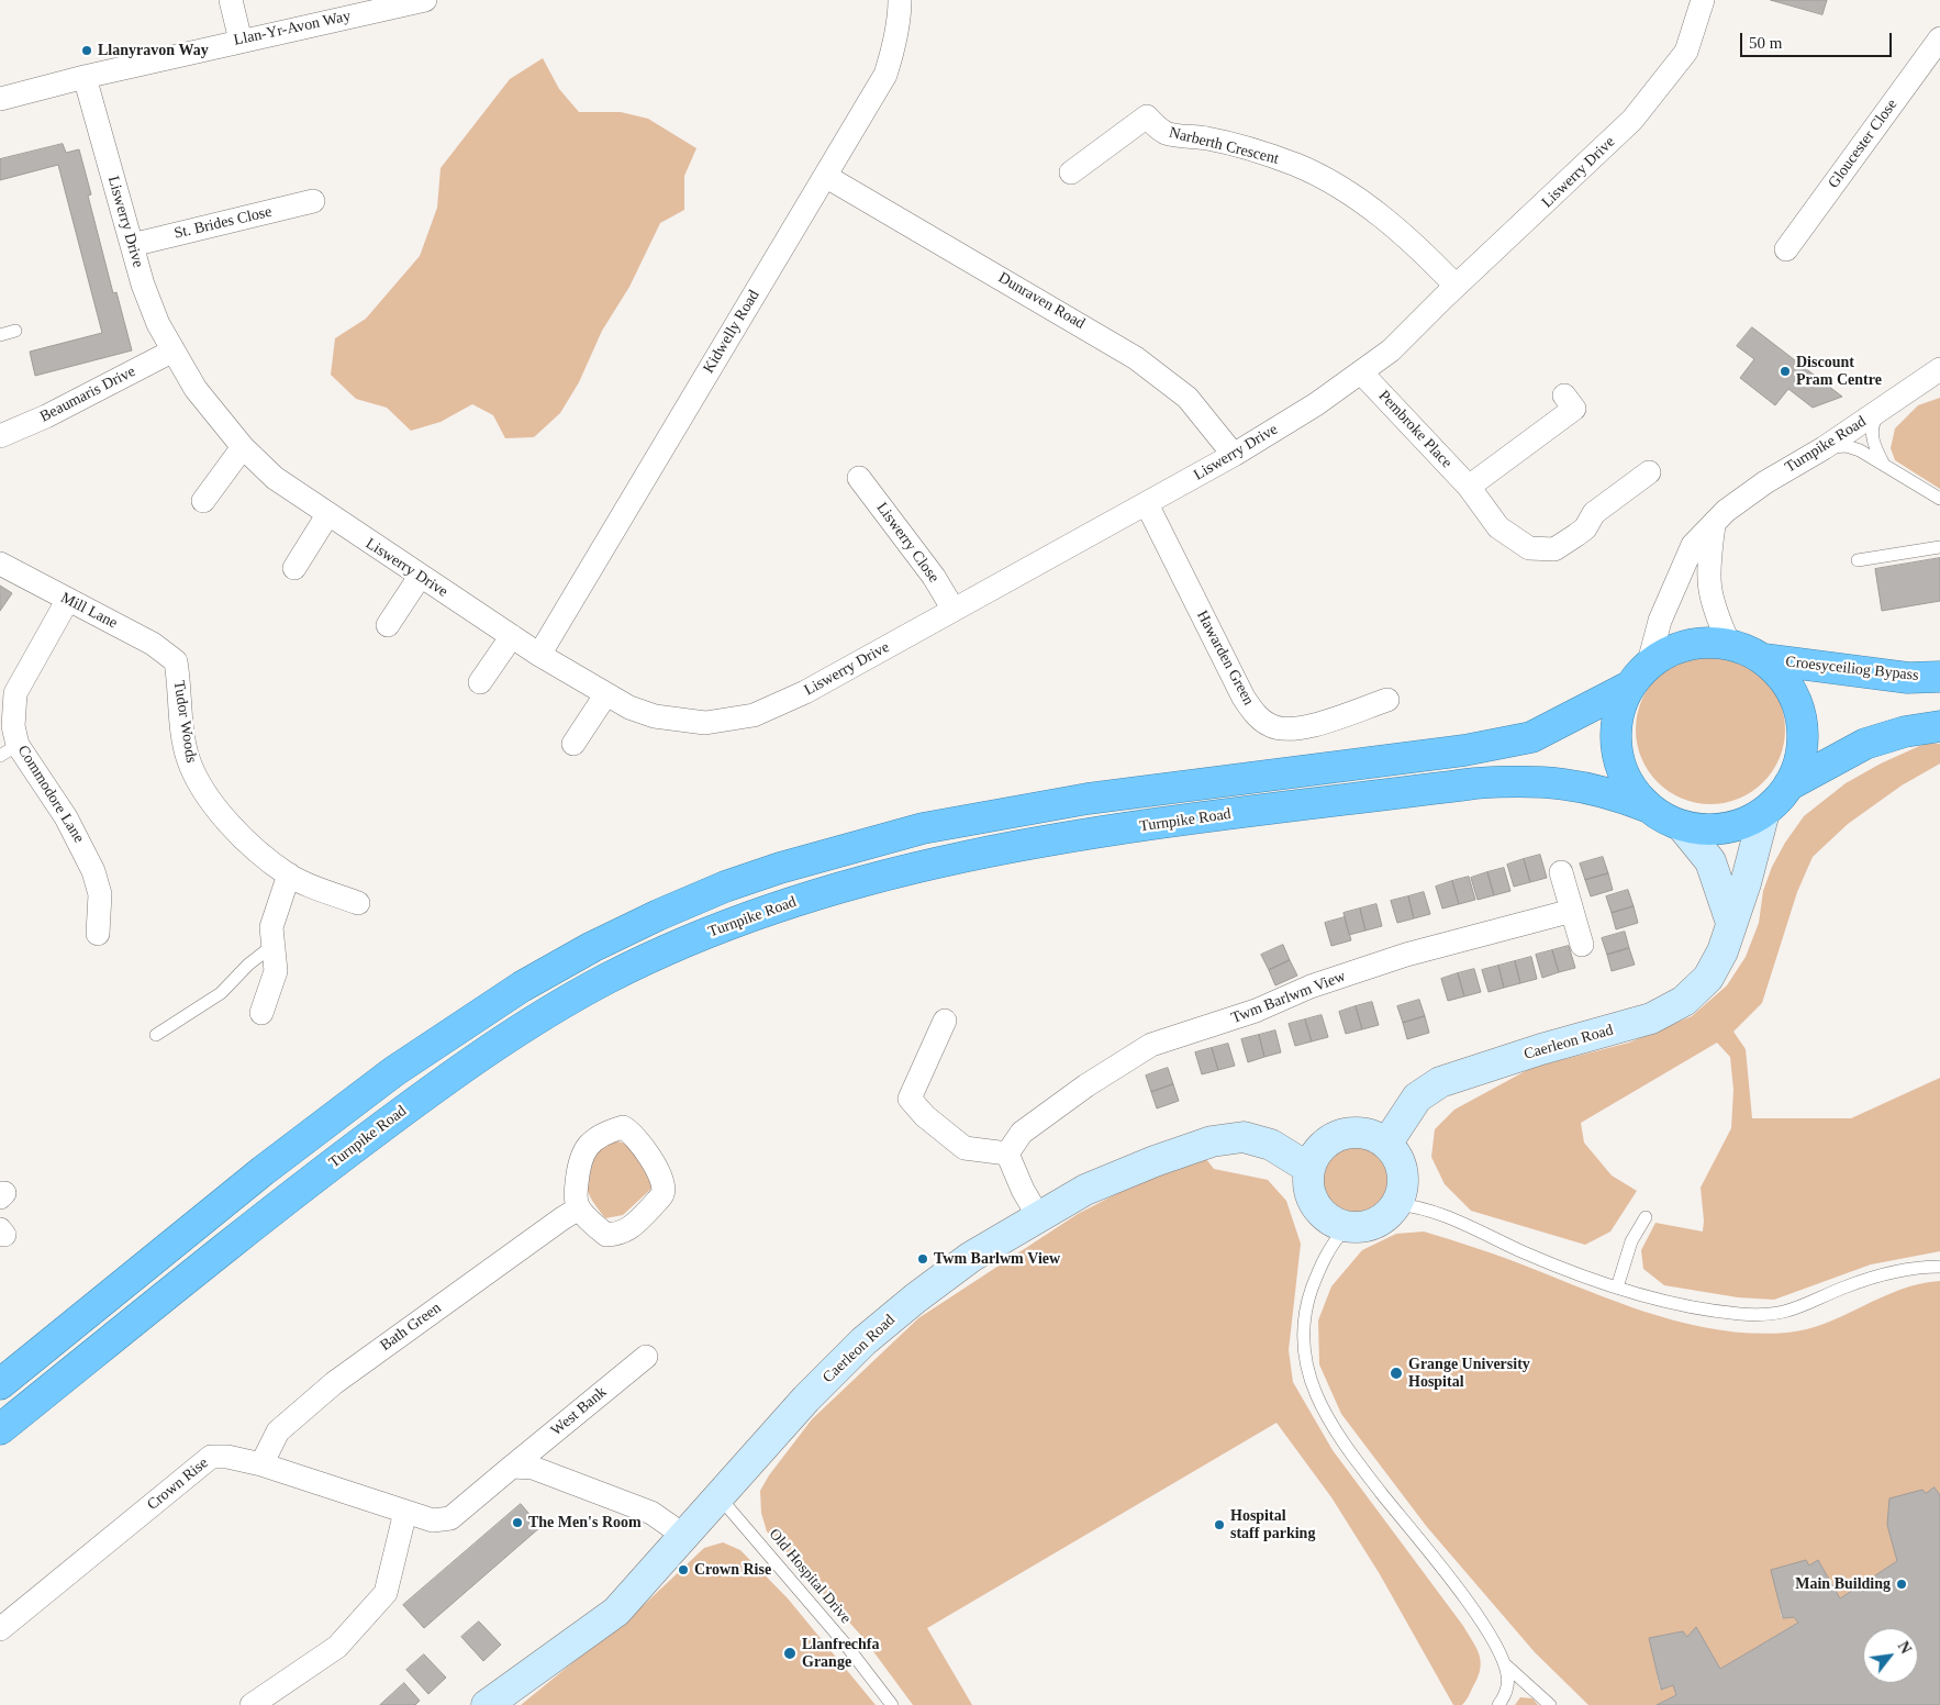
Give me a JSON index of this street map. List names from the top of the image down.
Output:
{
  "streets": {
    "highway": ["Turnpike Road", "Croesyceiliog Bypass"],
    "main road": ["Caerleon Road"],
    "street": [
      "Llan-Yr-Avon Way",
      "Gloucester Close",
      "Narberth Crescent",
      "Liswerry Drive",
      "St. Brides Close",
      "Dunraven Road",
      "Kidwelly Road",
      "Beaumaris Drive",
      "Pembroke Place",
      "Liswerry Close",
      "Mill Lane",
      "Hawarden Green",
      "Tudor Woods",
      "Commodore Lane",
      "Twm Barlwm View",
      "Bath Green",
      "West Bank",
      "Crown Rise"
    ],
    "lane": ["Old Hospital Drive"]
  },
  "crossings": [
    ["Llan-Yr-Avon Way", "Liswerry Drive"],
    ["Narberth Crescent", "Liswerry Drive"],
    ["Liswerry Drive", "St. Brides Close"],
    ["Liswerry Drive", "Dunraven Road"],
    ["Liswerry Drive", "Kidwelly Road"],
    ["Liswerry Drive", "Beaumaris Drive"],
    ["Liswerry Drive", "Pembroke Place"],
    ["Liswerry Drive", "Liswerry Close"],
    ["Liswerry Drive", "Hawarden Green"],
    ["Dunraven Road", "Kidwelly Road"],
    ["Turnpike Road", "Croesyceiliog Bypass"],
    ["Turnpike Road", "Caerleon Road"],
    ["Mill Lane", "Tudor Woods"],
    ["Mill Lane", "Commodore Lane"],
    ["Croesyceiliog Bypass", "Caerleon Road"],
    ["Caerleon Road", "Old Hospital Drive"],
    ["Bath Green", "Crown Rise"],
    ["West Bank", "Crown Rise"]
  ],
  "places": [
    "Llanyravon Way",
    "Discount Pram Centre",
    "Twm Barlwm View",
    "Grange University Hospital",
    "The Men's Room",
    "Hospital staff parking",
    "Crown Rise",
    "Main Building",
    "Llanfrechfa Grange"
  ],
  "scale_bar": "50 m",
  "north": "top right"
}
